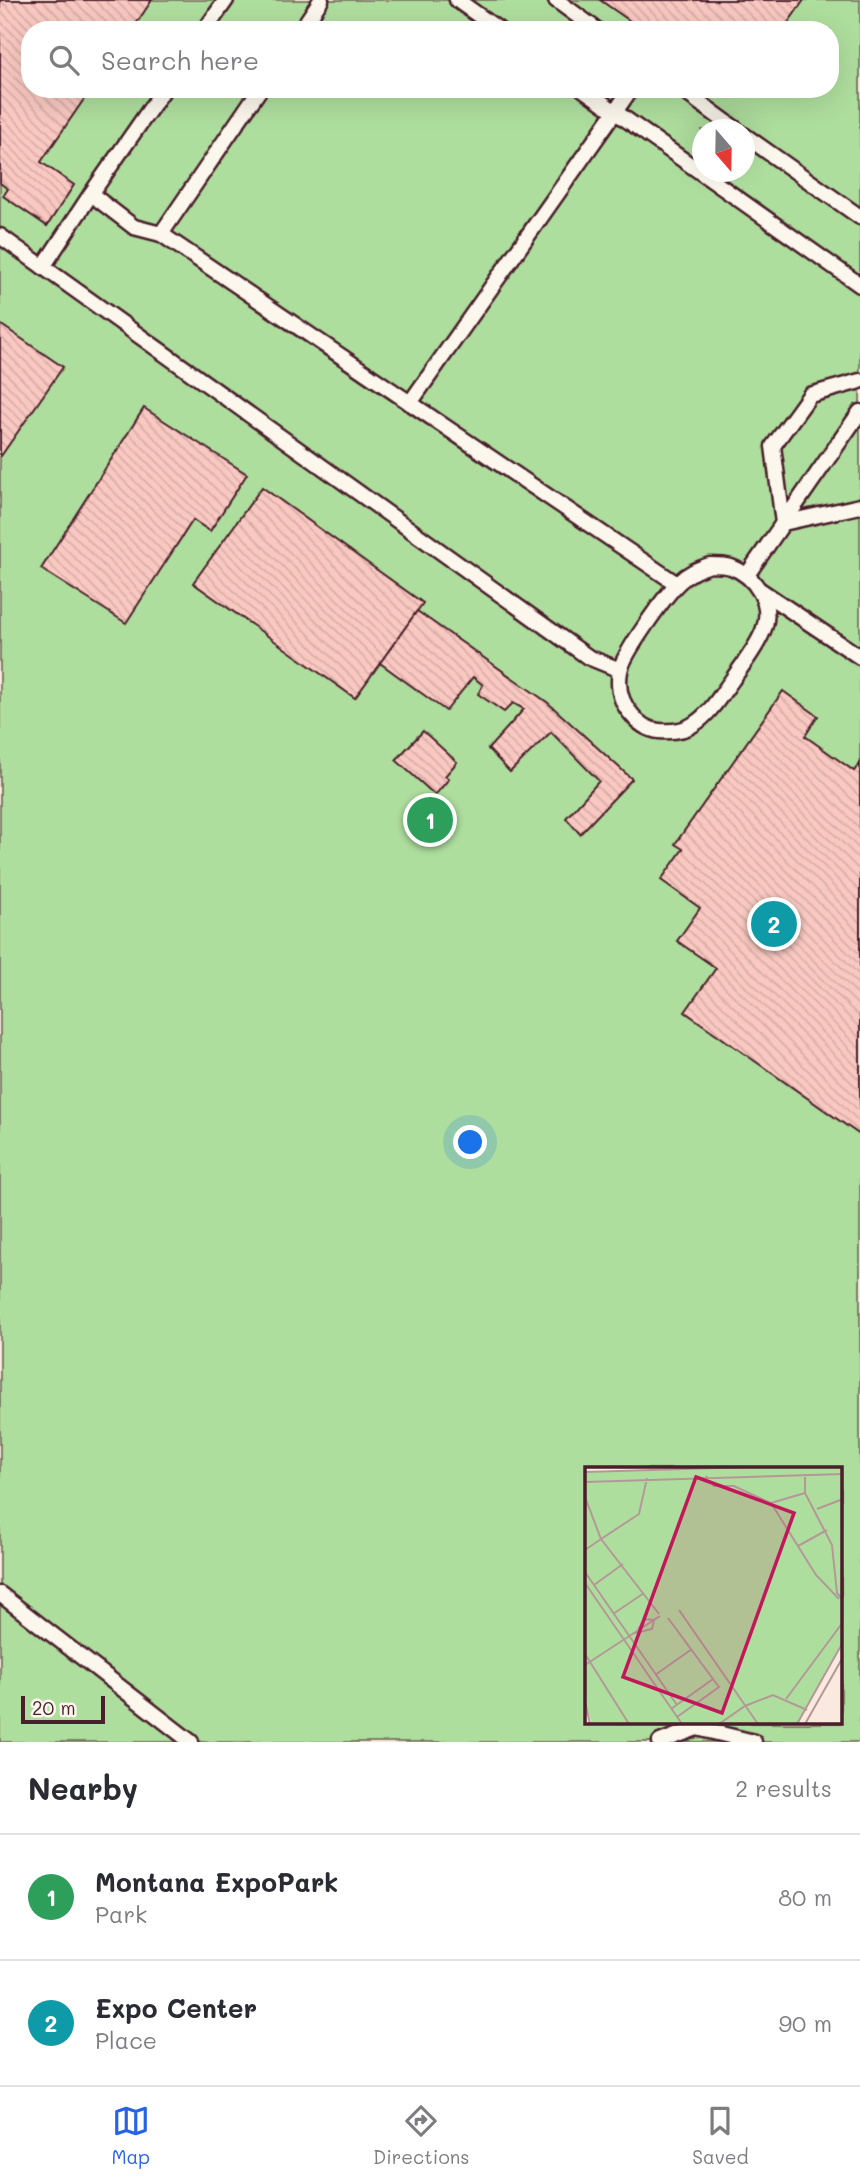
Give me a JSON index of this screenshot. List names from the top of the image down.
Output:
{
  "scale_bar": "20 m",
  "north": "bottom",
  "page": {
    "search": "Search here",
    "pins": ["1", "2"],
    "scale": "20 m",
    "heading": ["Nearby", "2 results"],
    "list": [
      {
        "mark": "1",
        "name": "Montana ExpoPark",
        "note": "Park",
        "value": "80 m"
      },
      {
        "mark": "2",
        "name": "Expo Center",
        "note": "Place",
        "value": "90 m"
      }
    ],
    "nav": ["Map", "Directions", "Saved"]
  }
}
